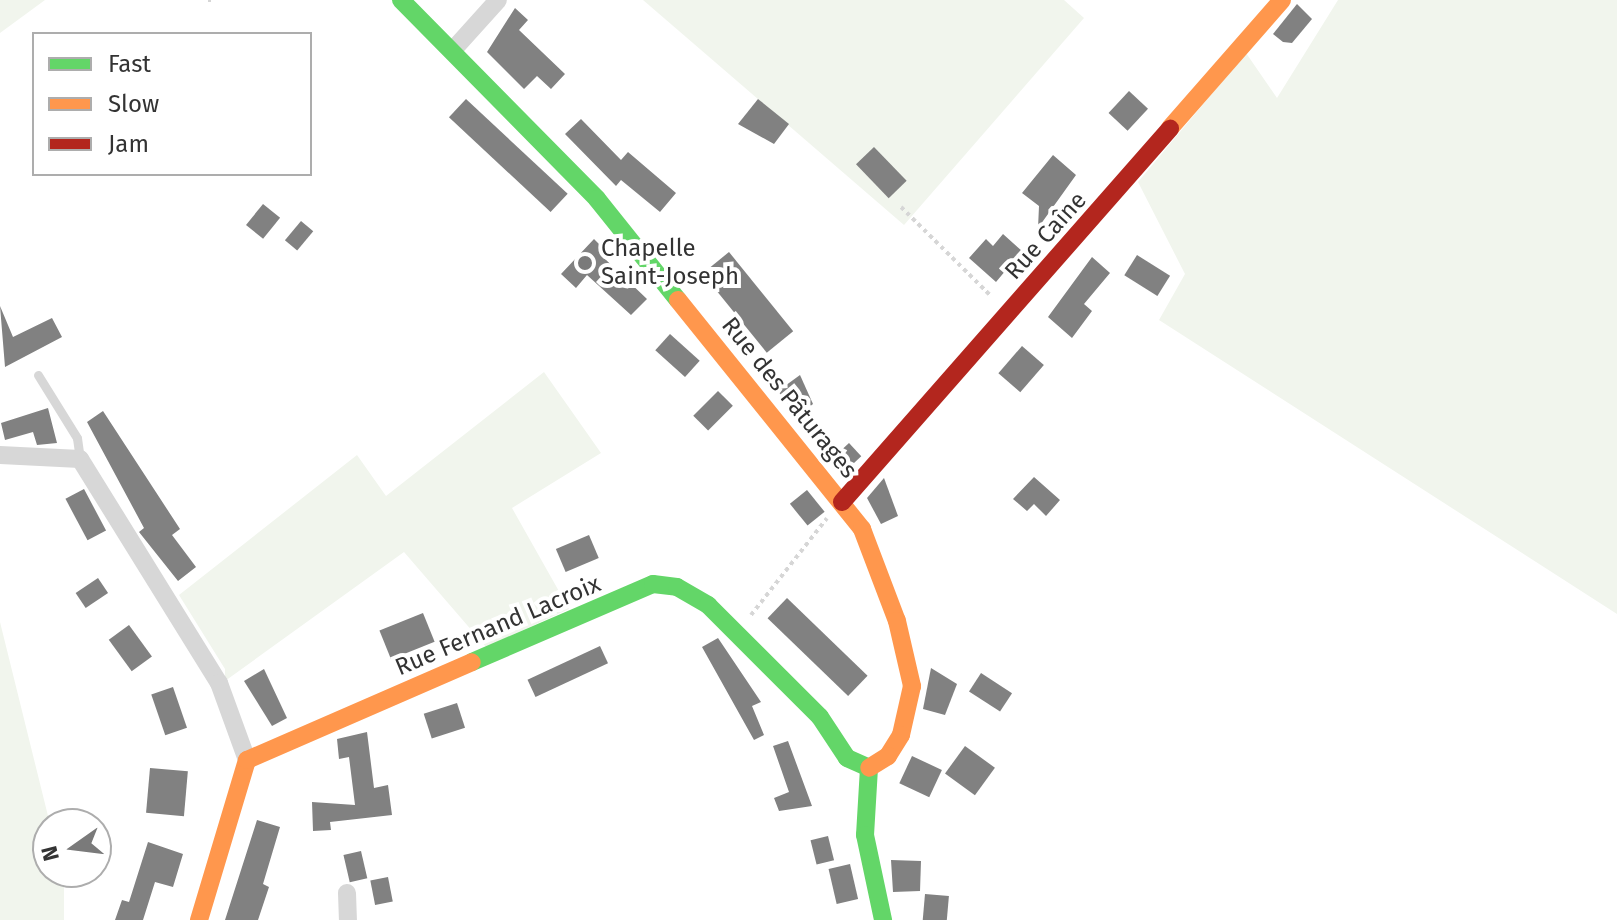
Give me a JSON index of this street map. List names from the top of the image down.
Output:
{
  "streets": {
    "street": ["Rue Caîne", "Rue des Pâturages", "Rue Fernand Lacroix"]
  },
  "crossings": [
    ["Rue Caîne", "Rue des Pâturages"],
    ["Rue des Pâturages", "Rue Fernand Lacroix"]
  ],
  "places": ["Chapelle Saint-Joseph"],
  "legend": ["Fast", "Slow", "Jam"],
  "north": "left"
}
